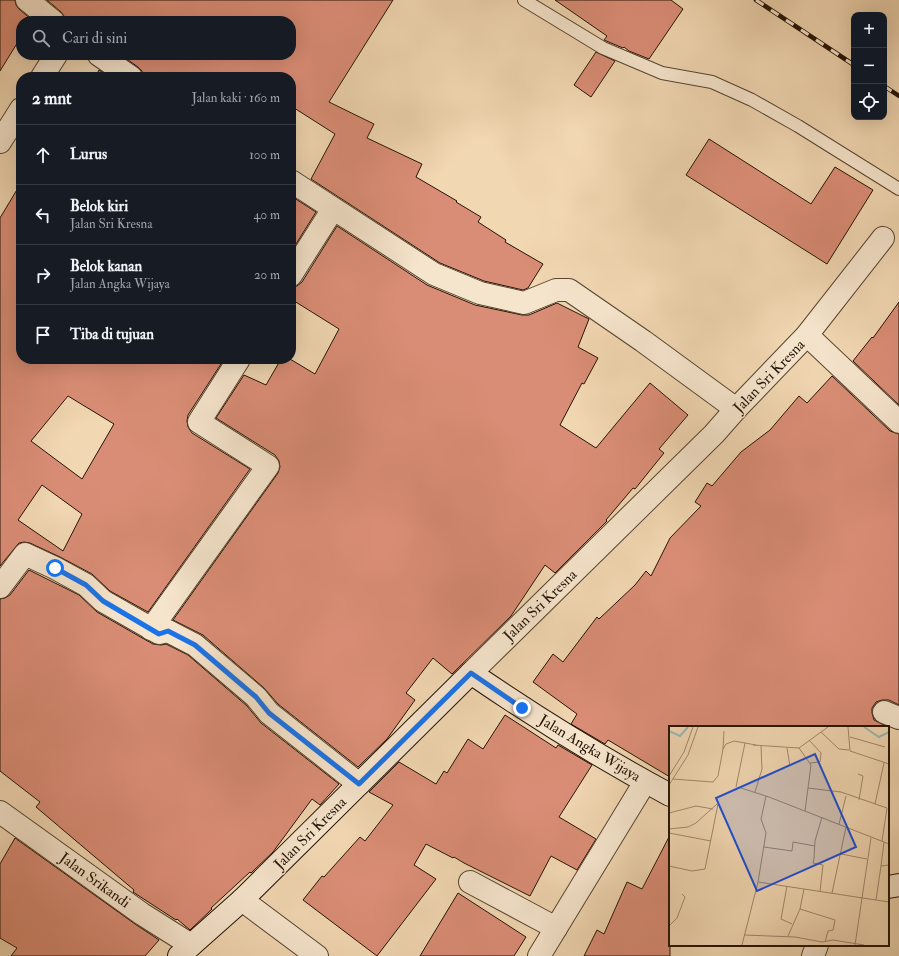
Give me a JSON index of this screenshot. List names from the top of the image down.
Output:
{
  "streets": {
    "street": ["Jalan Sri Kresna", "Jalan Angka Wijaya", "Jalan Srikandi"]
  },
  "crossings": [
    ["Jalan Sri Kresna", "Jalan Angka Wijaya"],
    ["Jalan Sri Kresna", "Jalan Srikandi"]
  ],
  "page": {
    "map_buttons": ["+", "−"],
    "search": "Cari di sini",
    "heading": ["2 mnt", "Jalan kaki · 160 m"],
    "list": [
      ["Lurus", "100 m"],
      ["Belok kiri", "Jalan Sri Kresna", "40 m"],
      ["Belok kanan", "Jalan Angka Wijaya", "20 m"],
      "Tiba di tujuan"
    ]
  }
}
